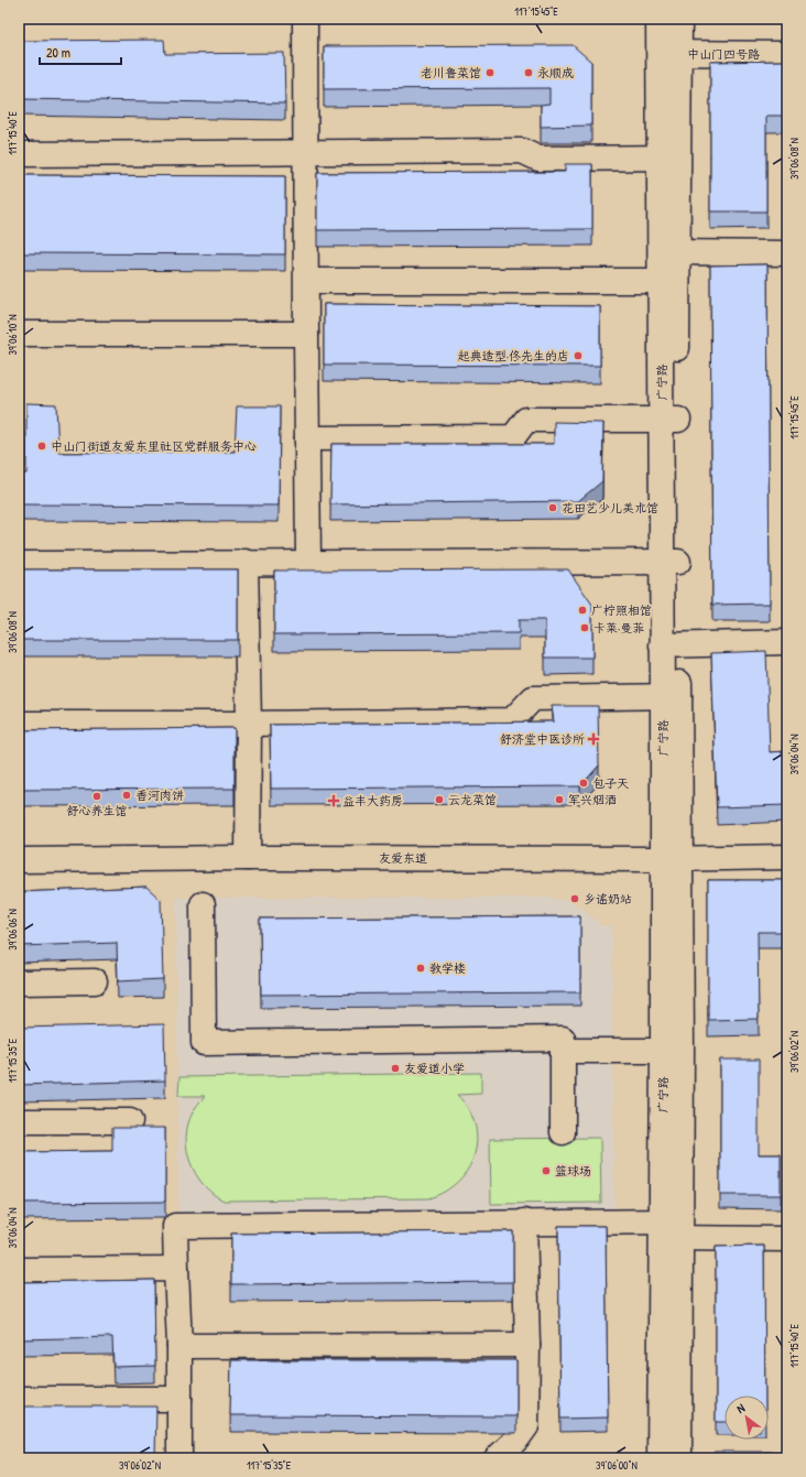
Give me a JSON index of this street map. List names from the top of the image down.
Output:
{
  "streets": {
    "street": ["中山门四号路", "广宁路", "友爱东道"]
  },
  "crossings": [
    ["中山门四号路", "广宁路"],
    ["广宁路", "友爱东道"]
  ],
  "places": {
    "other": [
      "老川鲁菜馆",
      "永顺成",
      "起典造型·佟先生的店",
      "中山门街道友爱东里社区党群服务中心",
      "花田艺少儿美术馆",
      "广柠照相馆",
      "卡莱·曼菲",
      "包子天",
      "香河肉饼",
      "舒心养生馆",
      "云龙菜馆",
      "军兴烟酒",
      "乡谣奶站",
      "教学楼",
      "友爱道小学",
      "篮球场"
    ],
    "health": ["舒济堂中医诊所", "益丰大药房"]
  },
  "scale_bar": "20 m",
  "north": "top left",
  "coordinates": [
    "117°15'45\"E",
    "117°15'40\"E",
    "39°06'08\"N",
    "39°06'10\"N",
    "39°06'04\"N",
    "39°06'06\"N",
    "39°06'02\"N",
    "117°15'35\"E",
    "39°06'00\"N"
  ]
}
